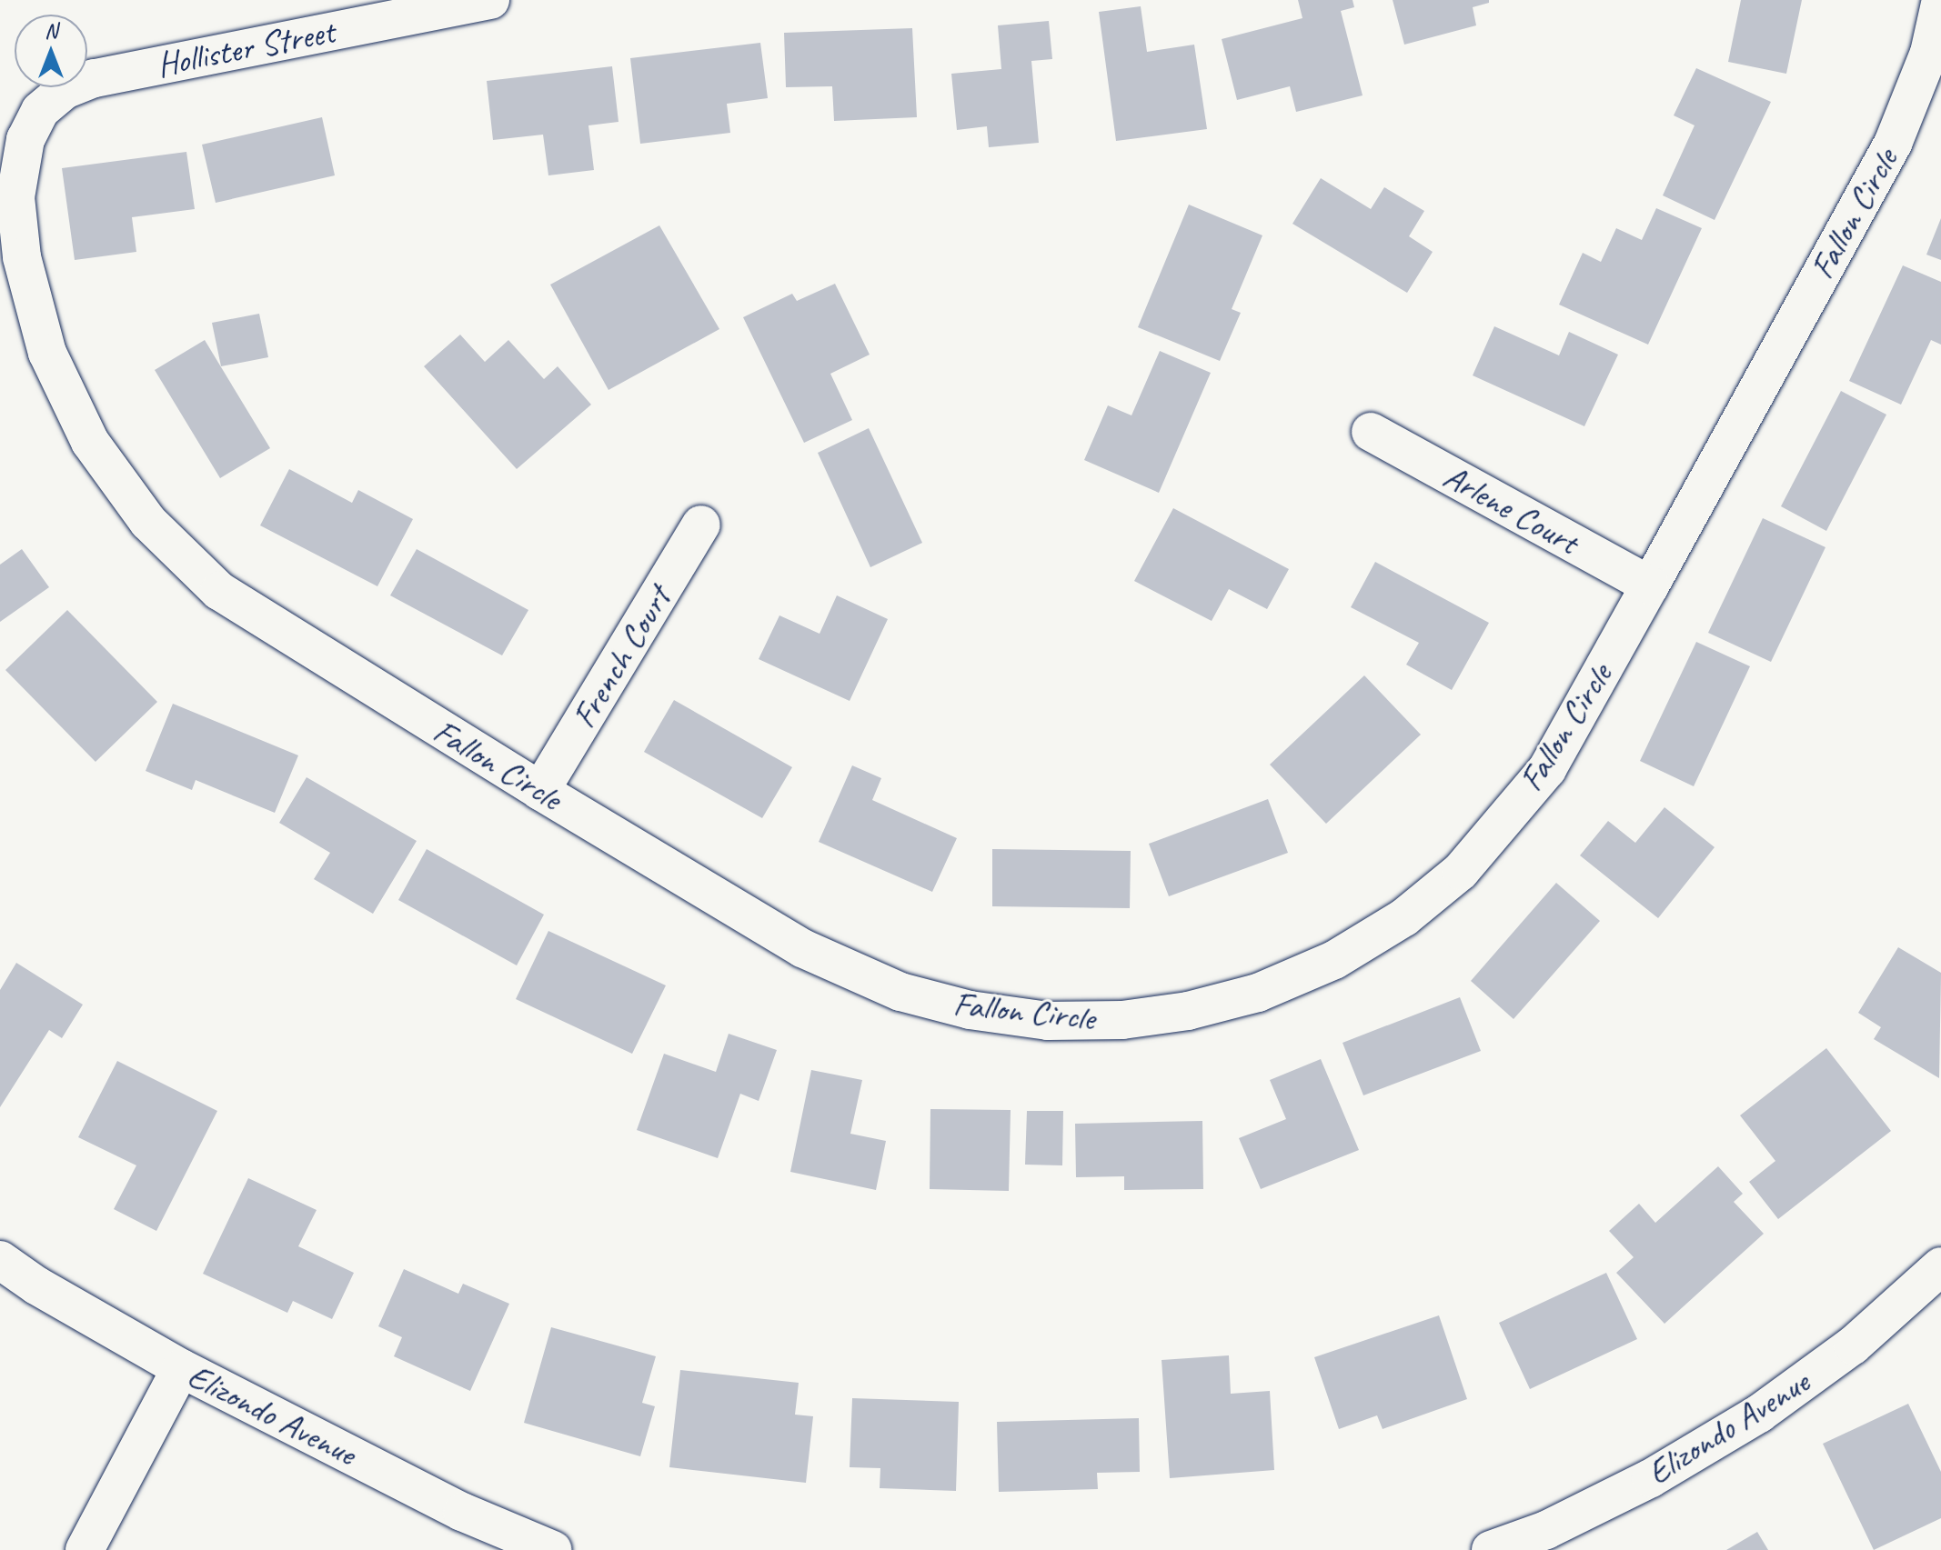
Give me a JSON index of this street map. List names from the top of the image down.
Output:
{
  "streets": {
    "street": [
      "Hollister Street",
      "Fallon Circle",
      "Arlene Court",
      "French Court",
      "Elizondo Avenue"
    ]
  },
  "crossings": [
    ["Hollister Street", "Fallon Circle"],
    ["Fallon Circle", "Arlene Court"],
    ["Fallon Circle", "French Court"]
  ],
  "north": "top"
}
